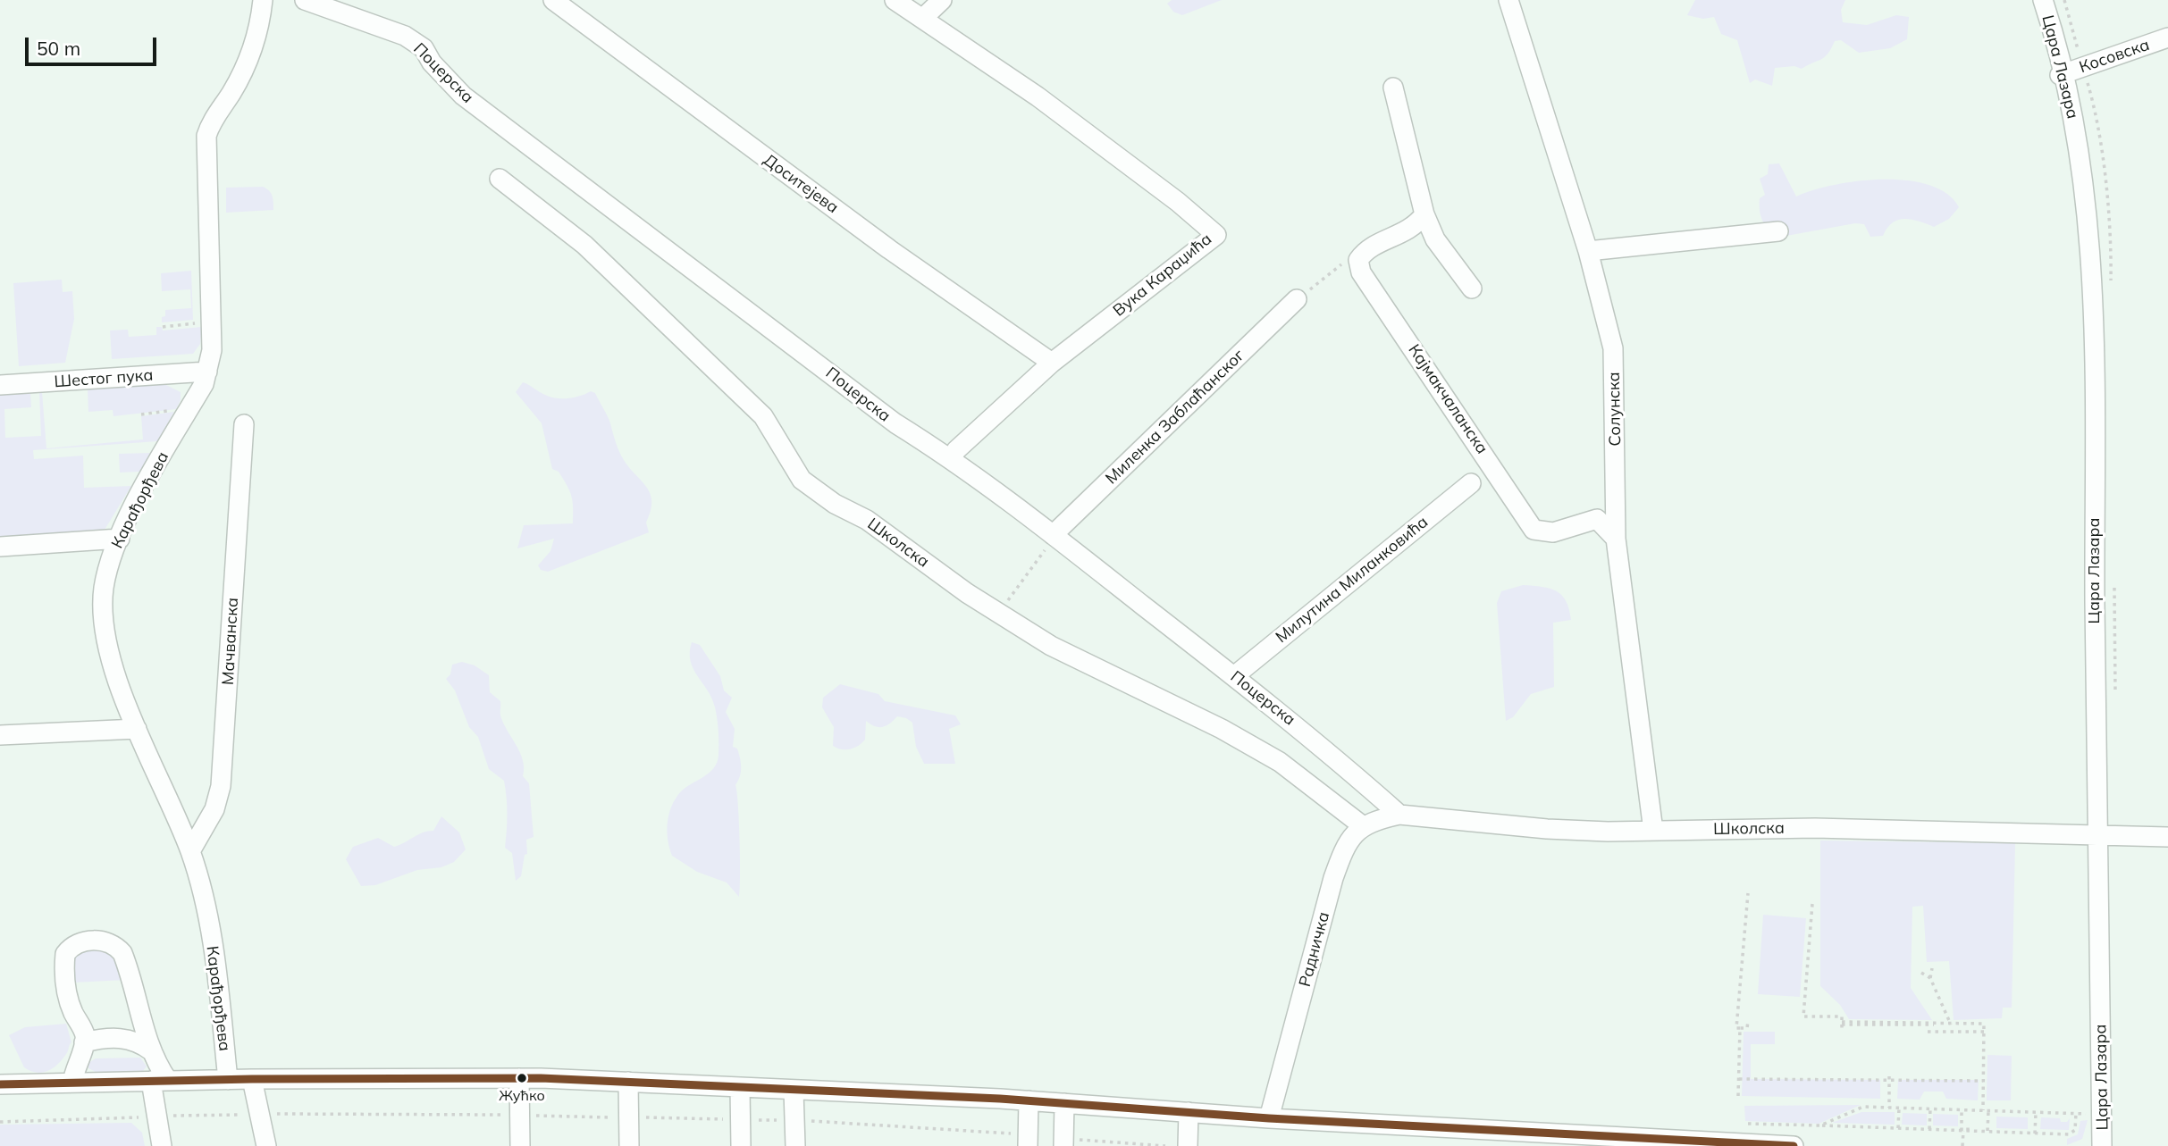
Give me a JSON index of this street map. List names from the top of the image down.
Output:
{
  "streets": {
    "street": [
      "Косовска",
      "Цара Лазара",
      "Поцерска",
      "Доситејева",
      "Вука Караџића",
      "Шестог пука",
      "Кајмакчаланска",
      "Солунска",
      "Миленка Заблаћанског",
      "Карађорђева",
      "Школска",
      "Милутина Миланковића",
      "Мачванска",
      "Радничка"
    ]
  },
  "crossings": [
    ["Косовска", "Цара Лазара"],
    ["Цара Лазара", "Школска"],
    ["Поцерска", "Вука Караџића"],
    ["Поцерска", "Миленка Заблаћанског"],
    ["Поцерска", "Школска"],
    ["Поцерска", "Милутина Миланковића"],
    ["Доситејева", "Вука Караџића"],
    ["Шестог пука", "Карађорђева"],
    ["Кајмакчаланска", "Солунска"],
    ["Солунска", "Школска"],
    ["Карађорђева", "Мачванска"],
    ["Школска", "Радничка"]
  ],
  "places": ["Жућко"],
  "scale_bar": "50 m"
}
